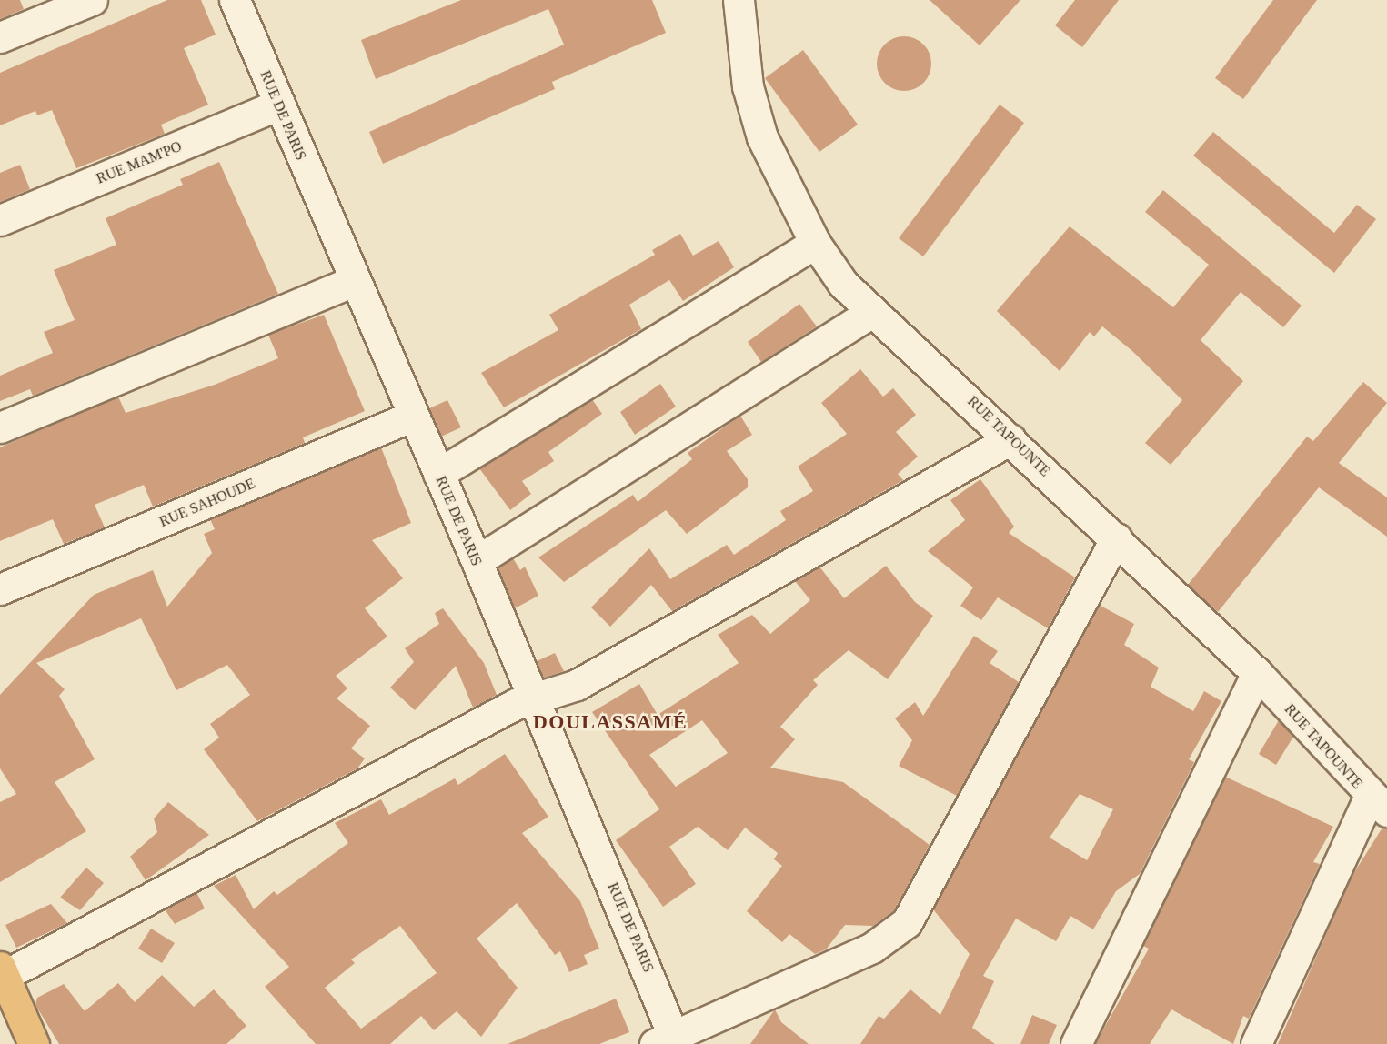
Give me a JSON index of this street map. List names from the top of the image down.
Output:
{
  "streets": {
    "street": [
      "RUE DE PARIS",
      "RUE MAM'PO",
      "RUE TAPOUNTE",
      "RUE SAHOUDE"
    ]
  },
  "crossings": [
    ["RUE DE PARIS", "RUE MAM'PO"],
    ["RUE DE PARIS", "RUE SAHOUDE"]
  ],
  "districts": ["DOULASSAMÉ"]
}
